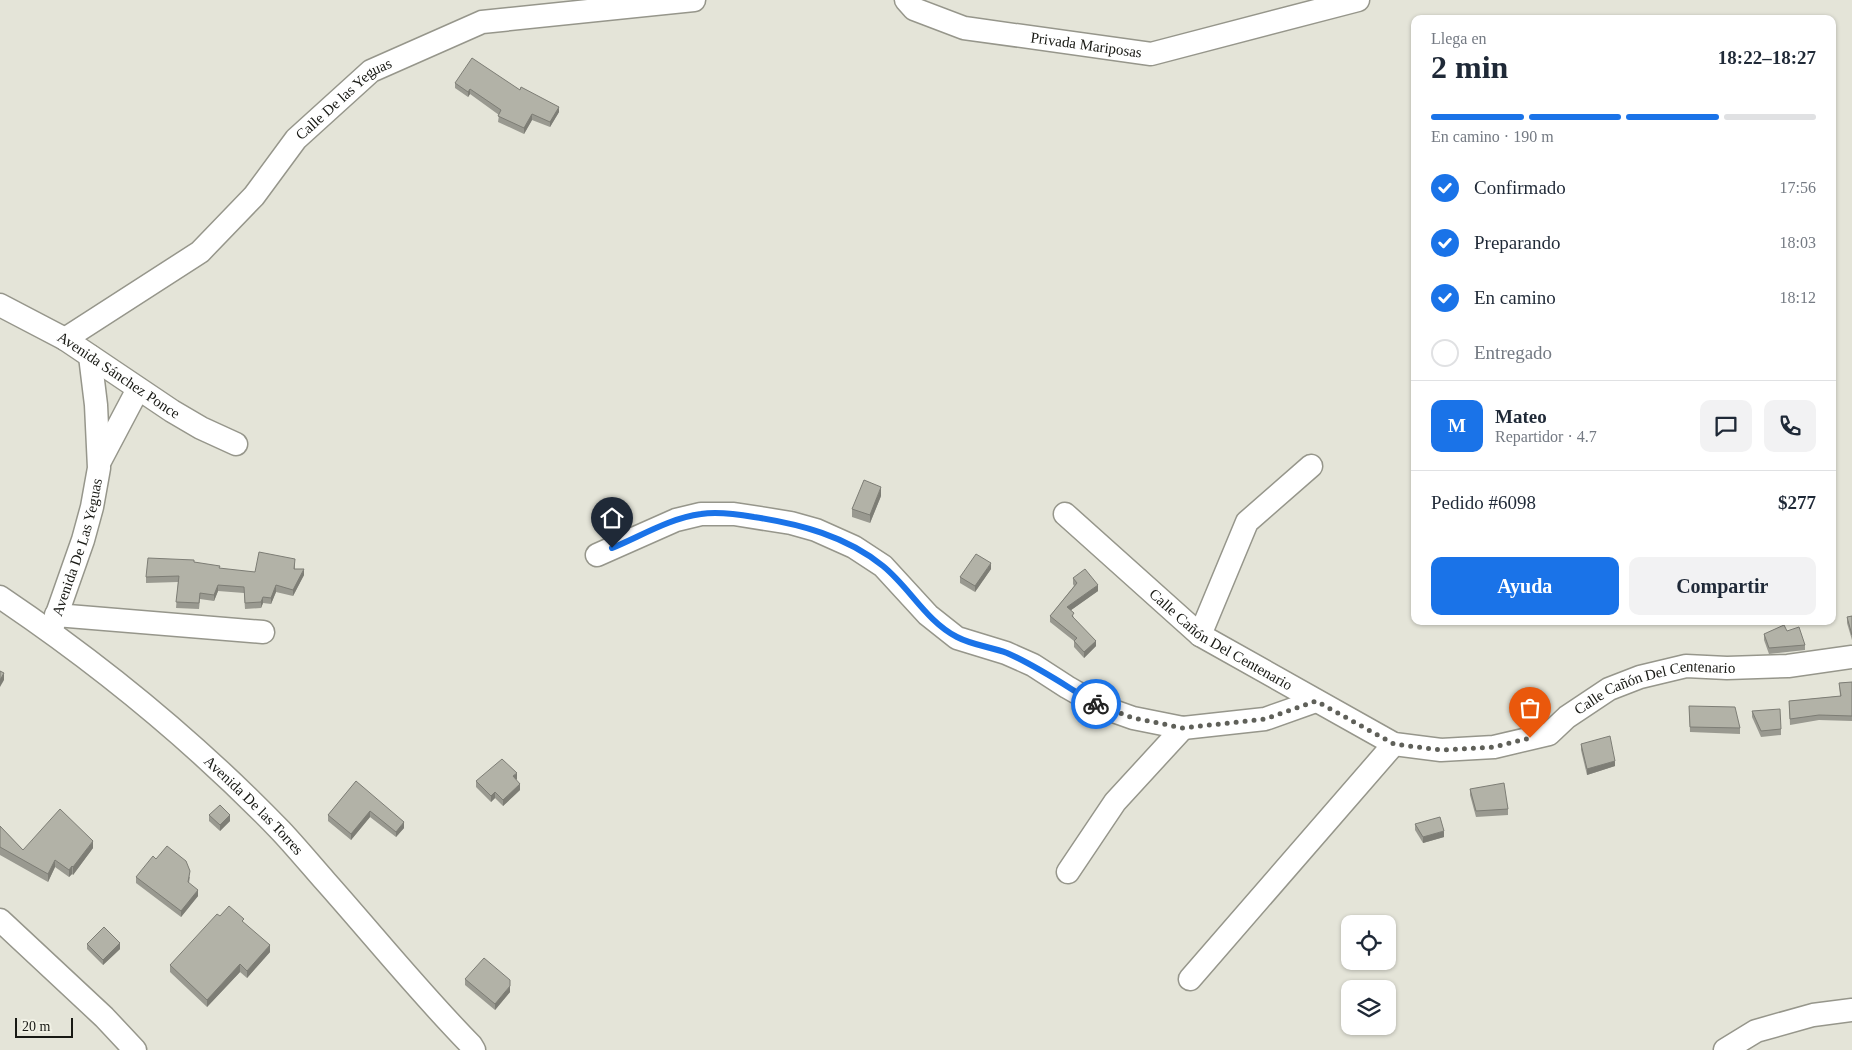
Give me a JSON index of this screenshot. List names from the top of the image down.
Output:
{
  "streets": {
    "street": [
      "Privada Mariposas",
      "Calle De las Yeguas",
      "Avenida Sánchez Ponce",
      "Avenida De Las Yeguas",
      "Calle Cañón Del Centenario",
      "Avenida De las Torres"
    ]
  },
  "crossings": [
    ["Calle De las Yeguas", "Avenida Sánchez Ponce"],
    ["Avenida Sánchez Ponce", "Avenida De Las Yeguas"],
    ["Avenida De Las Yeguas", "Avenida De las Torres"]
  ],
  "scale_bar": "20 m",
  "page": {
    "heading": ["2 min", "Llega en", "18:22–18:27"],
    "panel": [
      "Mateo",
      "Repartidor · 4.7",
      "Pedido #6098",
      "$277"
    ],
    "bar": "En camino · 190 m",
    "list": [
      ["Confirmado", "17:56"],
      ["Preparando", "18:03"],
      ["En camino", "18:12"],
      "Entregado"
    ],
    "round": "M",
    "buttons": ["Ayuda", "Compartir"],
    "scale": "20 m"
  }
}
